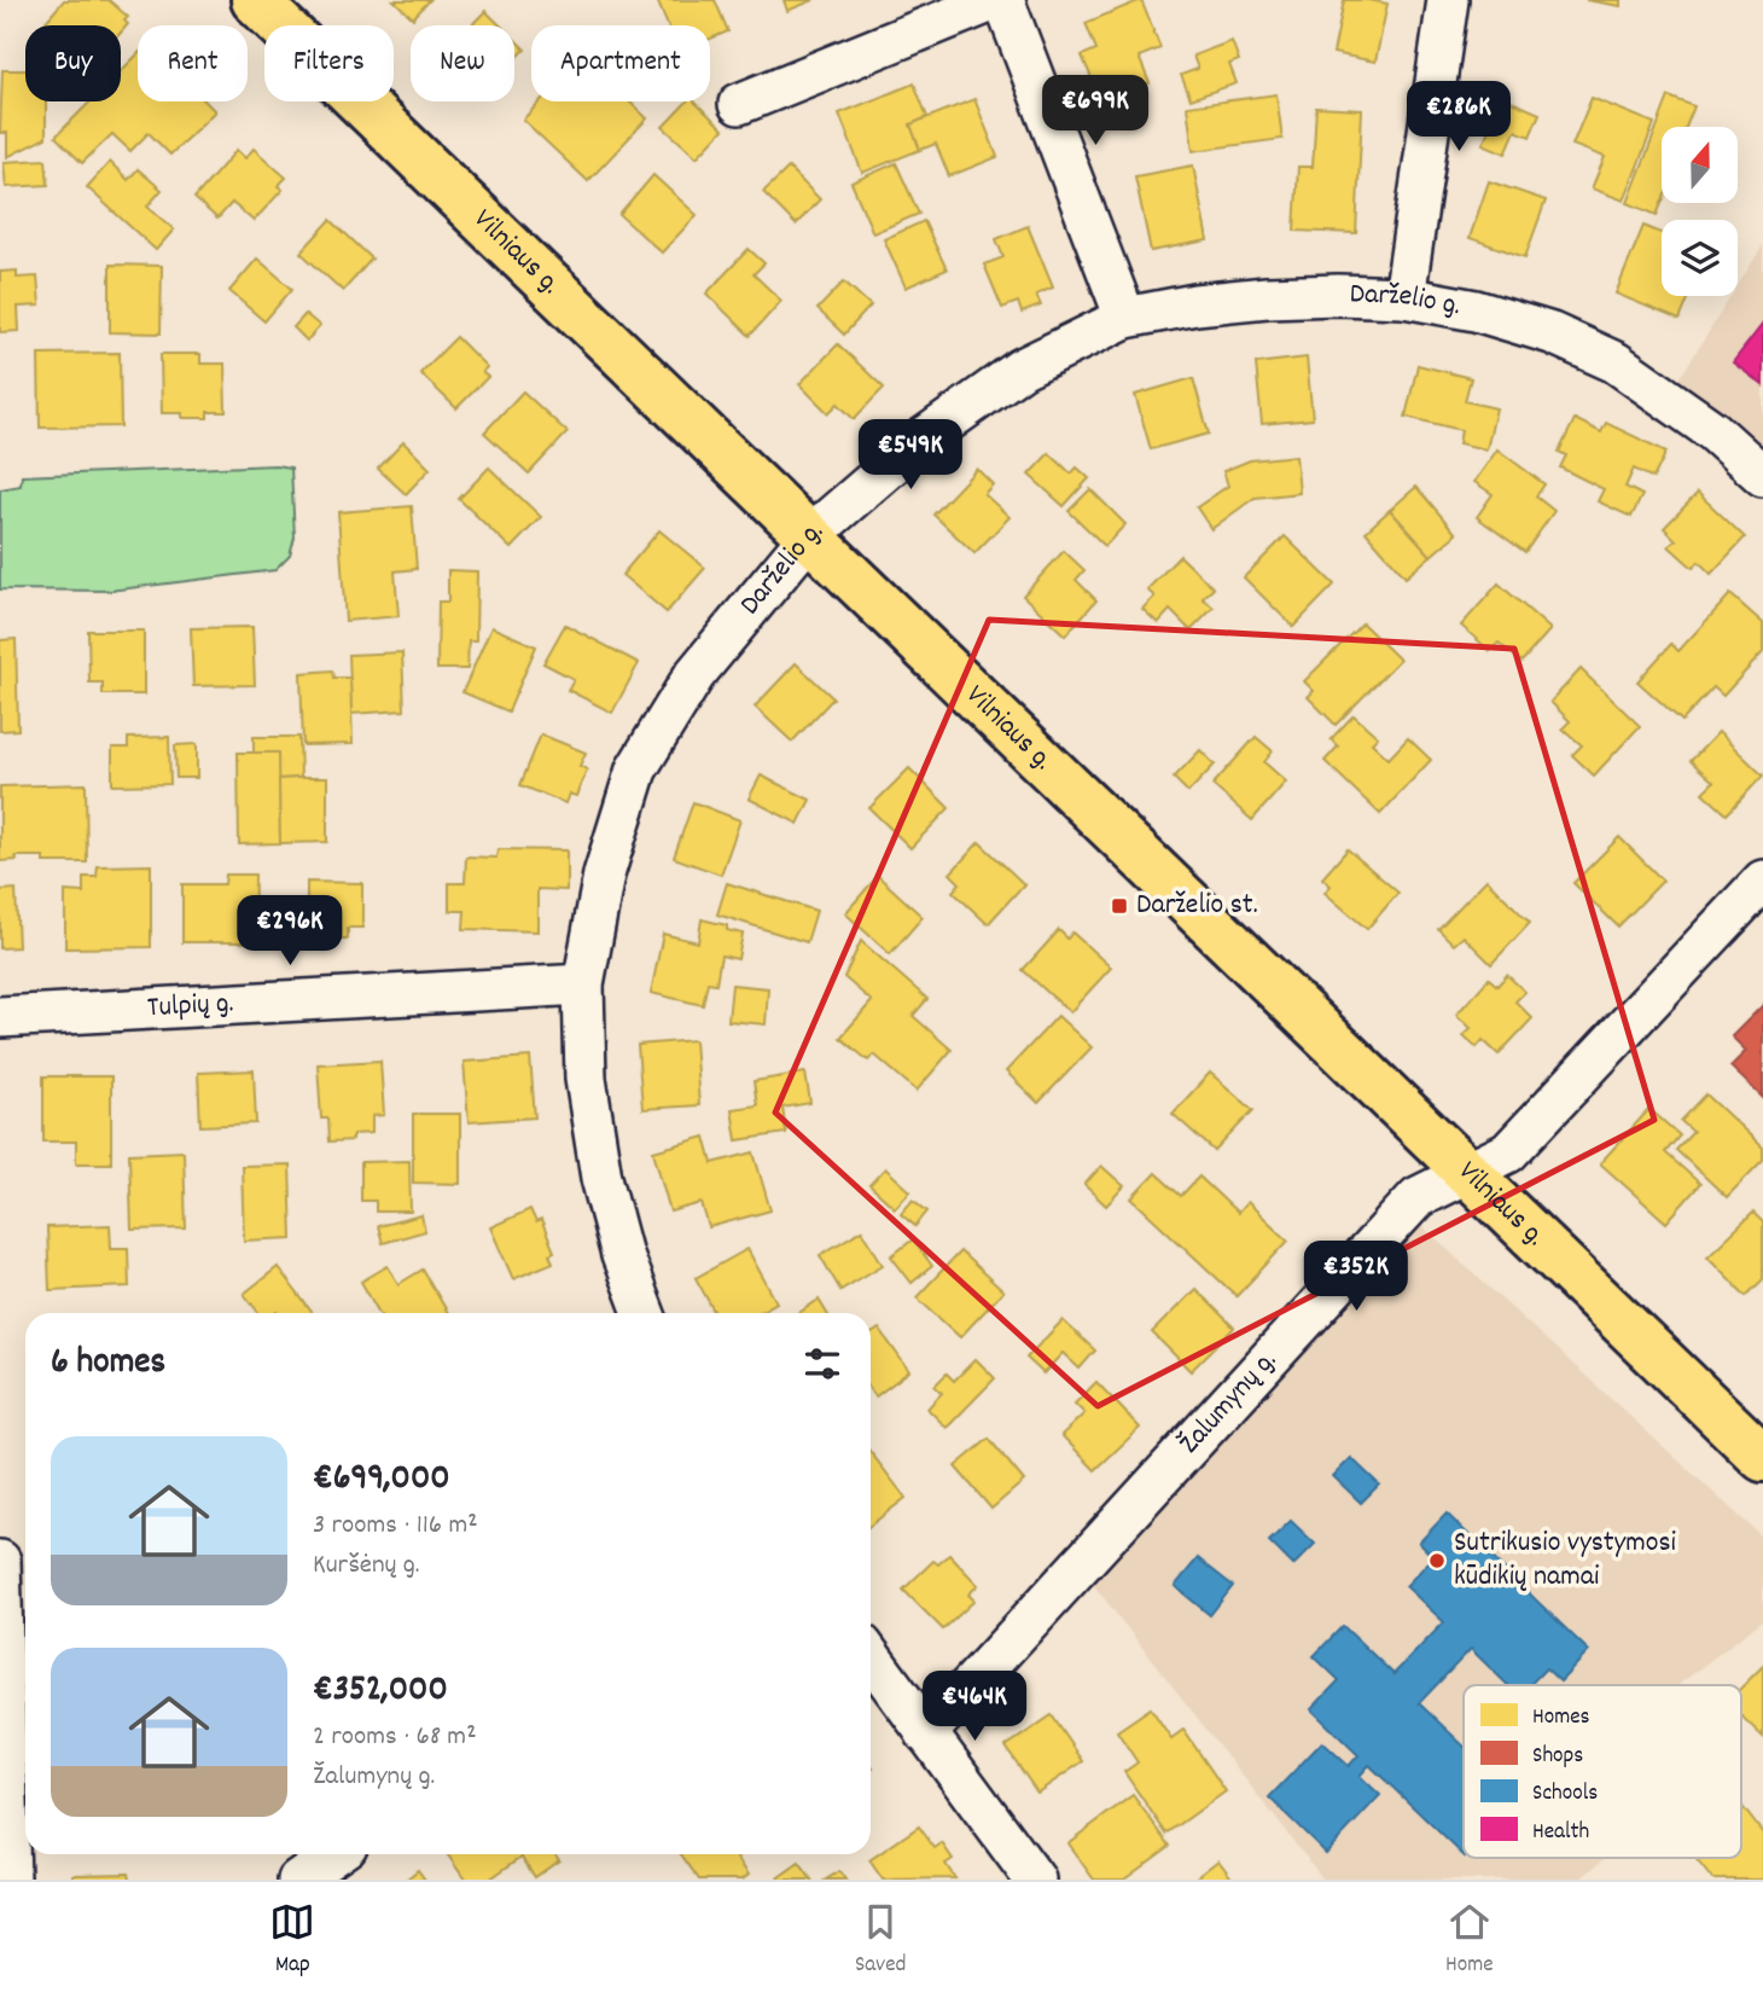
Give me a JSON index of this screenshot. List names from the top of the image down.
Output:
{
  "streets": {
    "highway": ["Vilniaus g."],
    "street": ["Darželio g.", "Tulpių g.", "Žalumynų g."]
  },
  "crossings": [
    ["Vilniaus g.", "Darželio g."],
    ["Vilniaus g.", "Žalumynų g."],
    ["Darželio g.", "Tulpių g."]
  ],
  "places": {
    "transit": ["Darželio st."],
    "other": ["Sutrikusio vystymosi kūdikių namai"]
  },
  "legend": [
    "Homes",
    "Shops",
    "Schools",
    "Health"
  ],
  "north": "top",
  "page": {
    "chip": [
      "Buy",
      "Rent",
      "Filters",
      "New",
      "Apartment"
    ],
    "price": [
      "€699K",
      "€286K",
      "€549K",
      "€296K",
      "€352K",
      "€464K"
    ],
    "heading": "6 homes",
    "list": [
      {
        "name": "€699,000",
        "note": "3 rooms · 116 m² · Kuršėnų g."
      },
      {
        "name": "€352,000",
        "note": "2 rooms · 68 m² · Žalumynų g."
      }
    ],
    "tabs": ["Map", "Saved", "Home"]
  }
}
